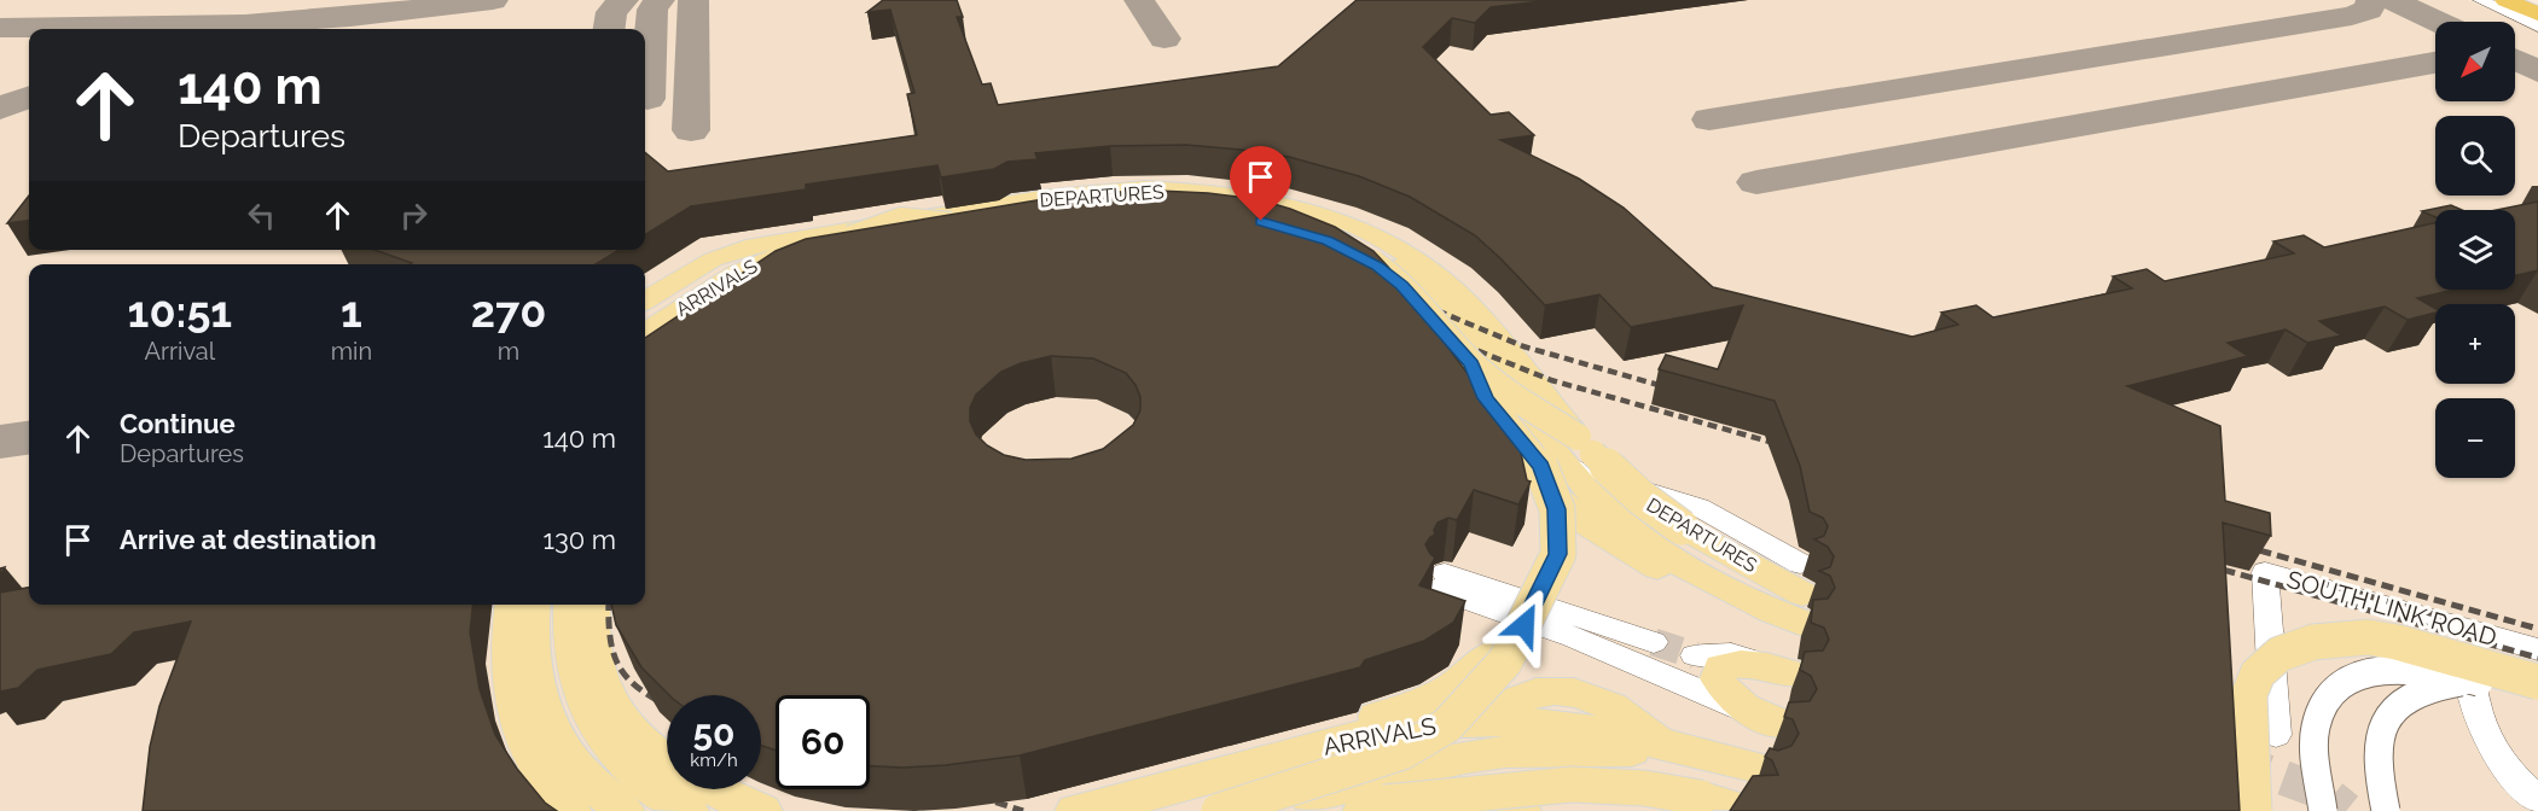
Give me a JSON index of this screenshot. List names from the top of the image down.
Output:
{
  "streets": {
    "main road": ["DEPARTURES", "ARRIVALS"],
    "street": ["SOUTH LINK ROAD"]
  },
  "crossings": [
    ["DEPARTURES", "ARRIVALS"]
  ],
  "north": "bottom left",
  "page": {
    "map_buttons": ["+", "−"],
    "turn": ["140 m", "Departures"],
    "eta": [
      "10:51",
      "Arrival",
      "1",
      "min",
      "270",
      "m"
    ],
    "list": [
      {
        "name": "Continue",
        "note": "Departures",
        "value": "140 m"
      },
      {
        "name": "Arrive at destination",
        "value": "130 m"
      }
    ],
    "speed": "50 km/h",
    "limit": "60"
  }
}
